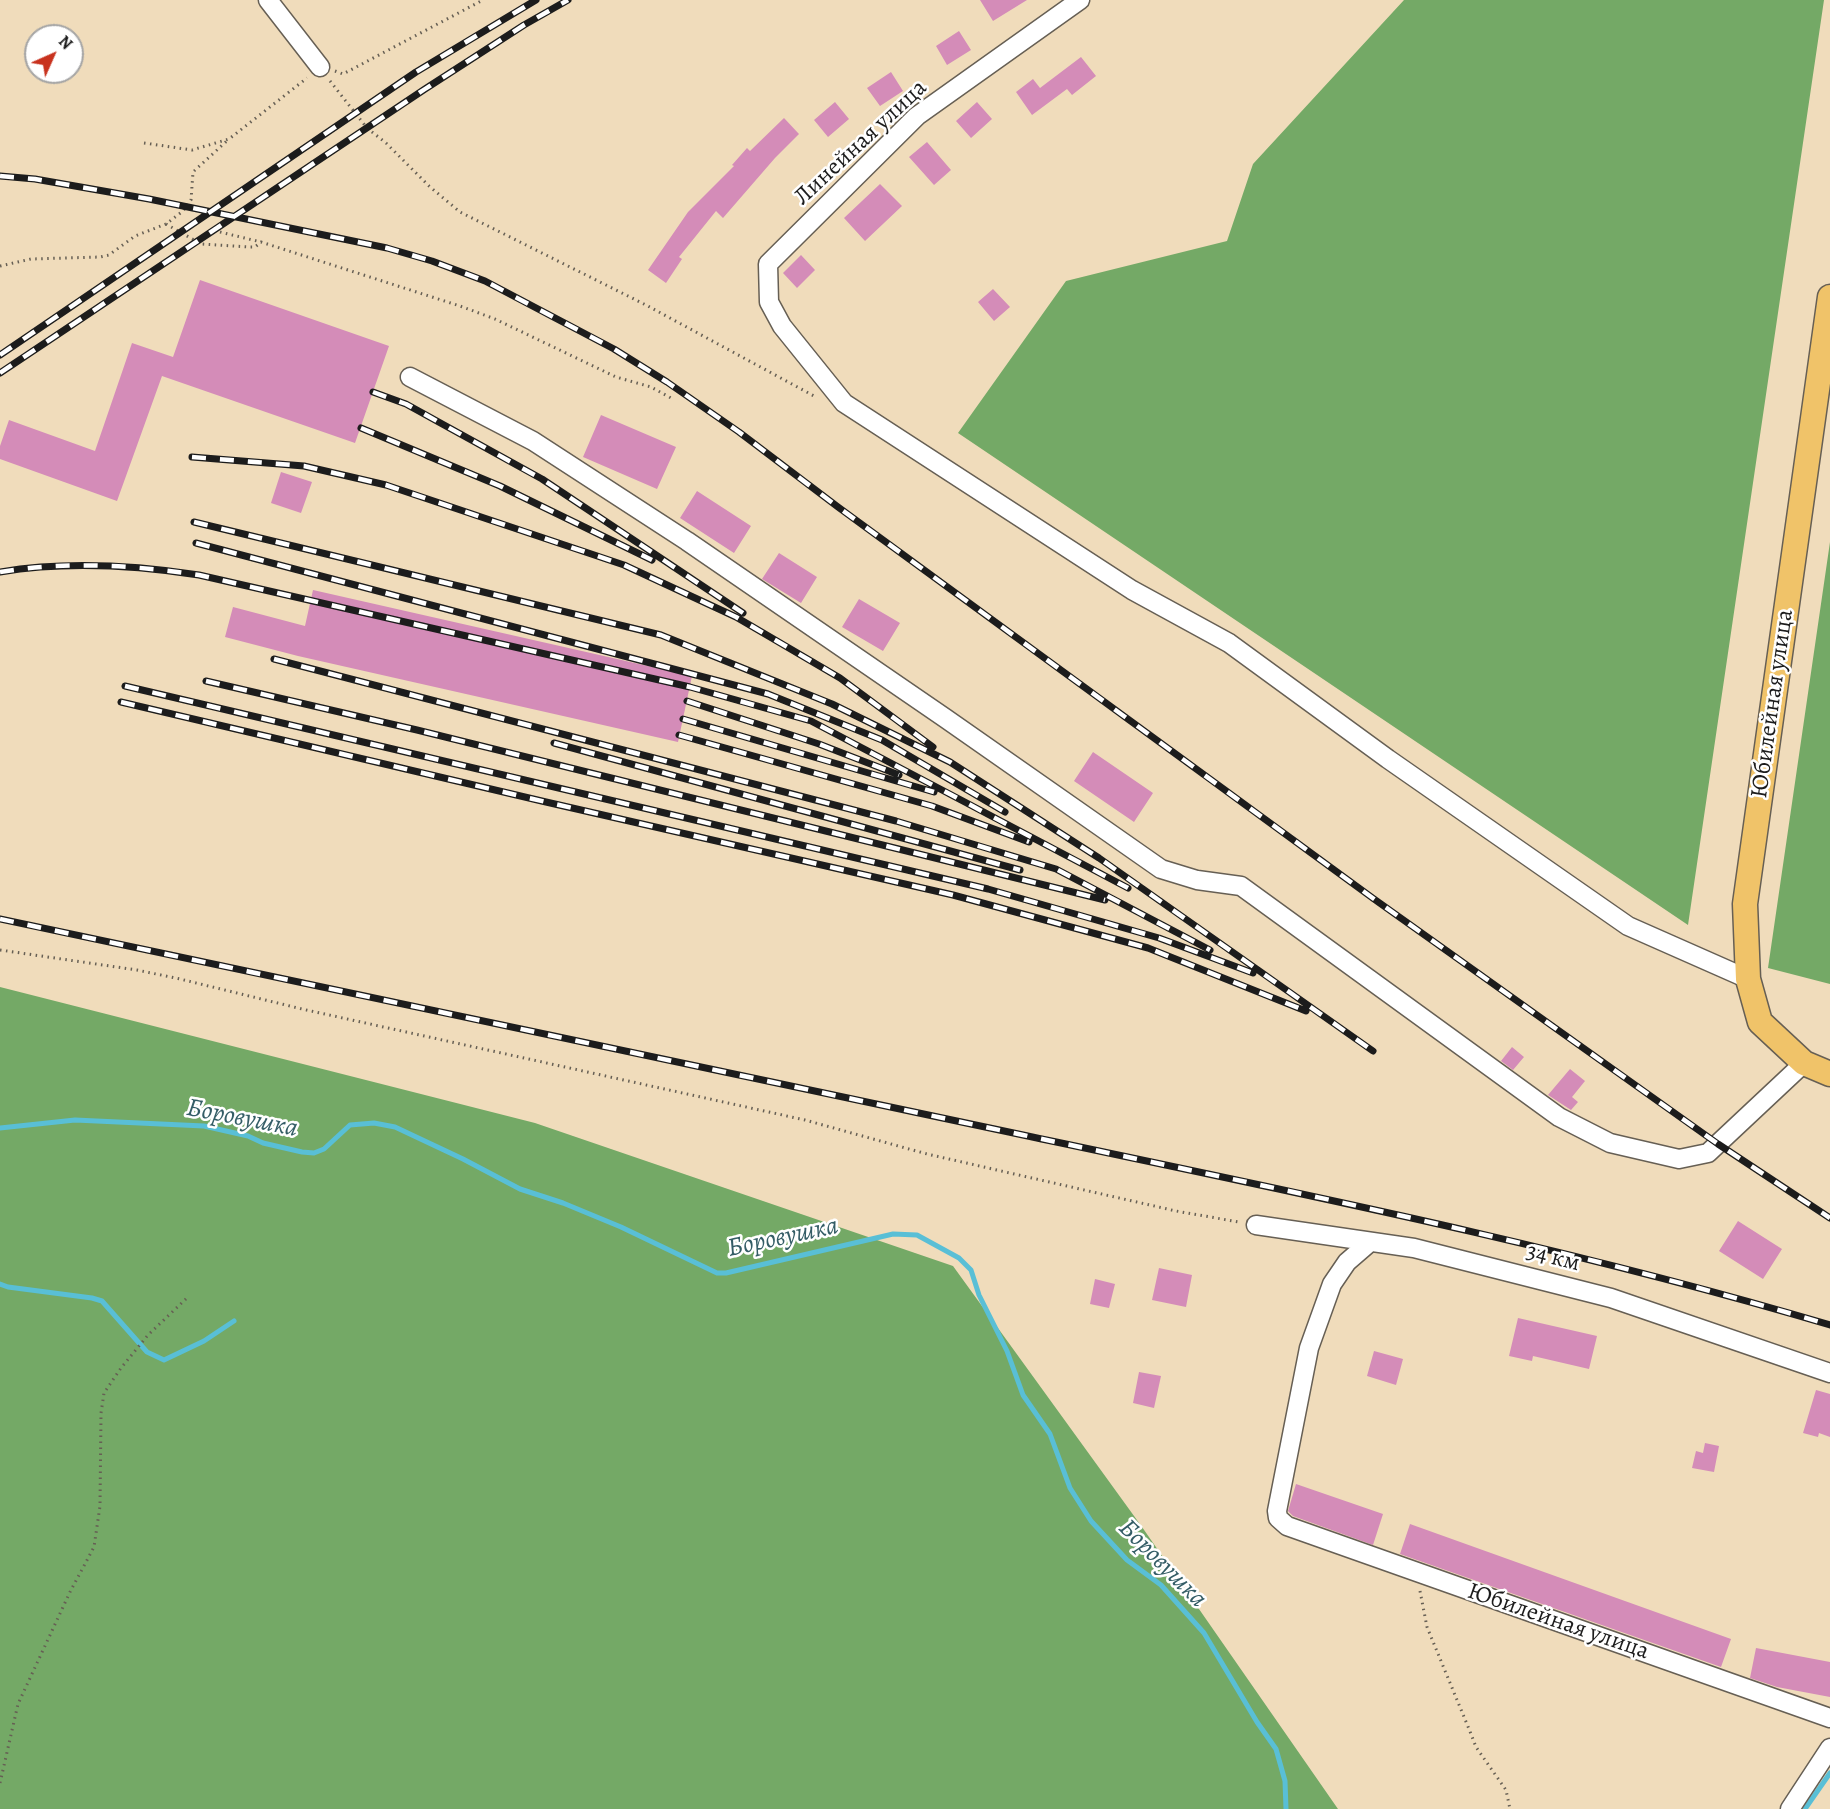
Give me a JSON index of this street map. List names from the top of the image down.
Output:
{
  "streets": {
    "main road": ["Юбилейная улица"],
    "street": ["Линейная улица", "34 км"]
  },
  "crossings": [
    ["Юбилейная улица", "34 км"]
  ],
  "water": ["Боровушка"],
  "north": "top right"
}
